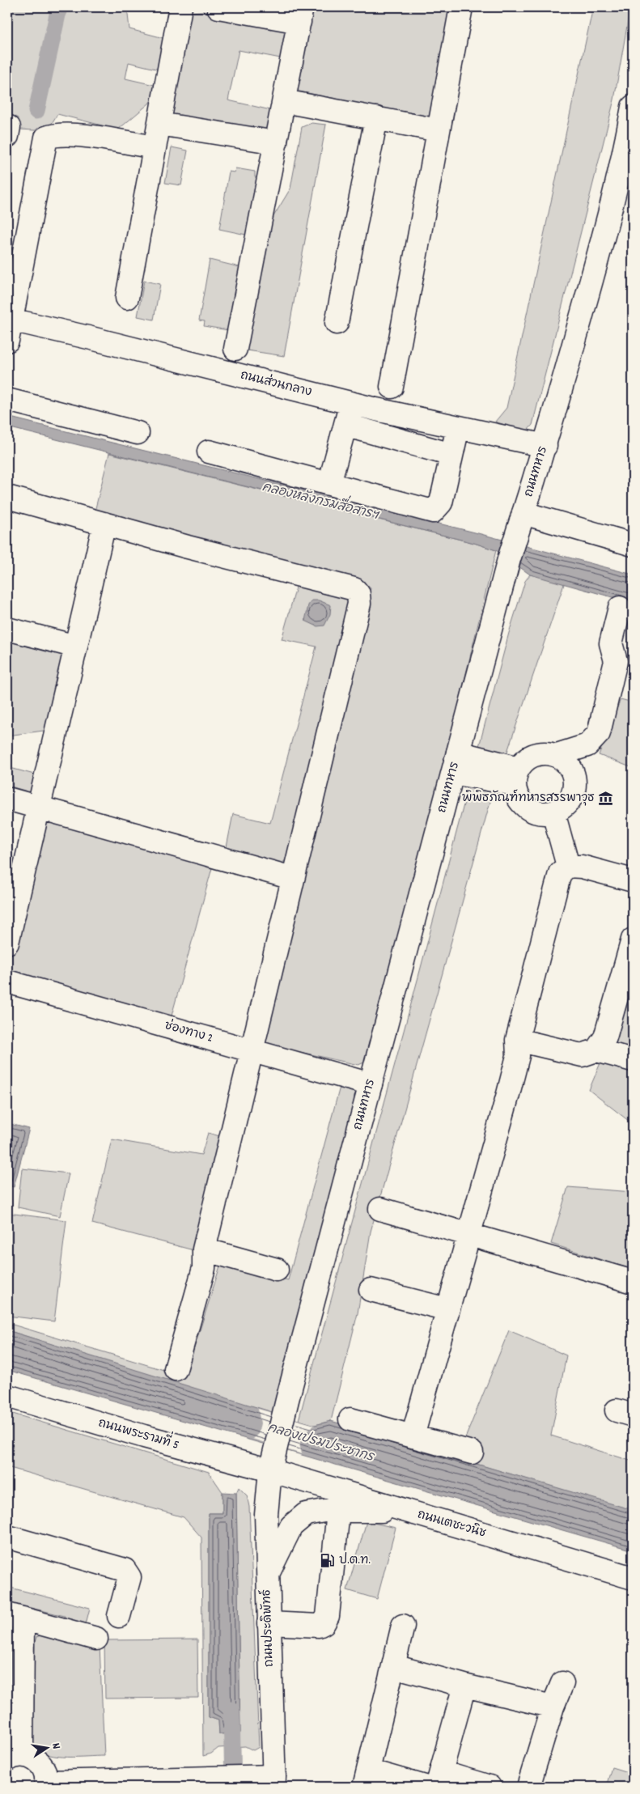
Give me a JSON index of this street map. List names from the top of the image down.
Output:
{
  "streets": {
    "main road": [
      "ถนนส่วนกลาง",
      "ถนนทหาร",
      "ช่องทาง 2",
      "ถนนพระรามที่ 5",
      "ถนนเตชะวนิช",
      "ถนนประดิพัทธ์"
    ]
  },
  "crossings": [
    ["ถนนส่วนกลาง", "ถนนทหาร"],
    ["ถนนทหาร", "ช่องทาง 2"],
    ["ถนนทหาร", "ถนนพระรามที่ 5"],
    ["ถนนทหาร", "ถนนเตชะวนิช"],
    ["ถนนทหาร", "ถนนประดิพัทธ์"],
    ["ถนนพระรามที่ 5", "ถนนเตชะวนิช"],
    ["ถนนพระรามที่ 5", "ถนนประดิพัทธ์"],
    ["ถนนเตชะวนิช", "ถนนประดิพัทธ์"]
  ],
  "water": ["คลองหลังกรมสื่อสารฯ", "คลองเปรมประชากร"],
  "places": {
    "museum": ["พิพิธภัณฑ์ทหารสรรพาวุธ"],
    "fuel station": ["ป.ต.ท."]
  },
  "north": "right"
}
